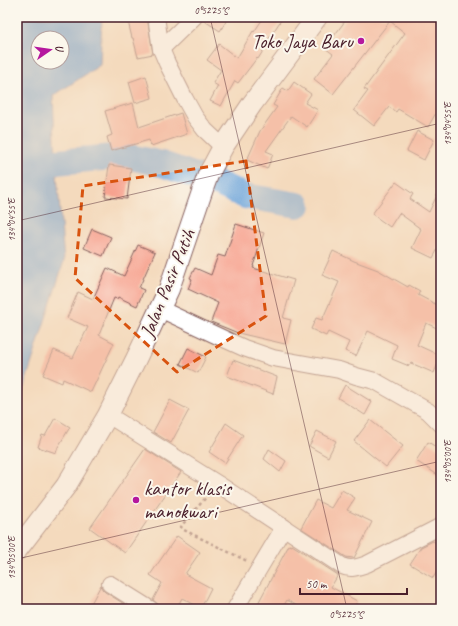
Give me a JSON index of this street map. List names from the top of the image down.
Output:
{
  "streets": {
    "main road": ["Jalan Pasir Putih"]
  },
  "places": ["Toko Jaya Baru", "kantor klasis manokwari"],
  "scale_bar": "50 m",
  "north": "right",
  "coordinates": ["0°52'25\"S", "134°04'55\"E", "134°05'00\"E"]
}
